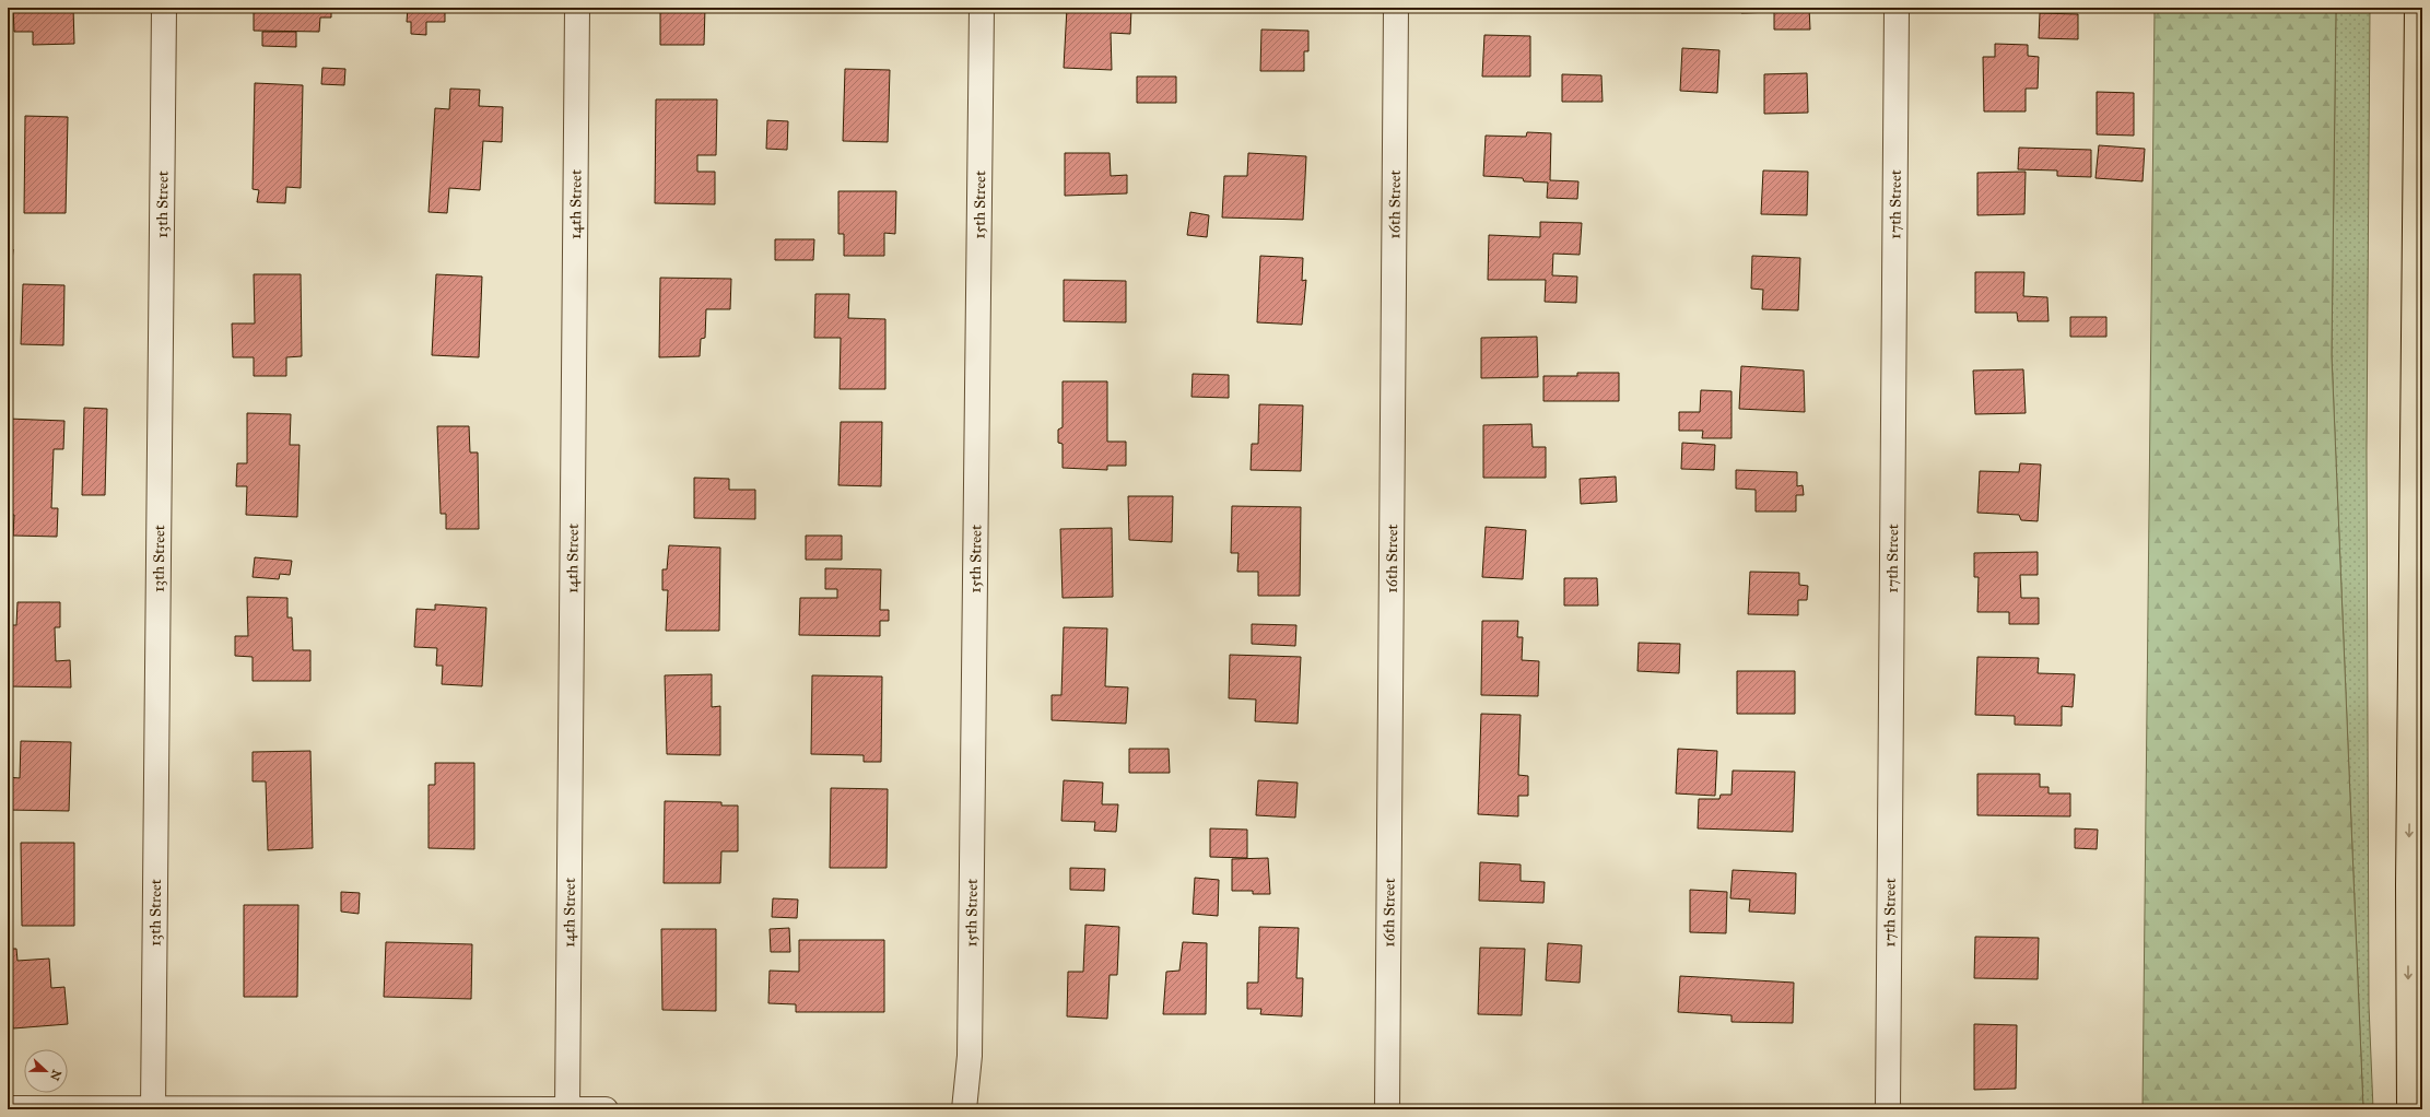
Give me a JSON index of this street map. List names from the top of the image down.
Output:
{
  "streets": {
    "street": [
      "13th Street",
      "14th Street",
      "15th Street",
      "16th Street",
      "17th Street"
    ]
  },
  "north": "right"
}
